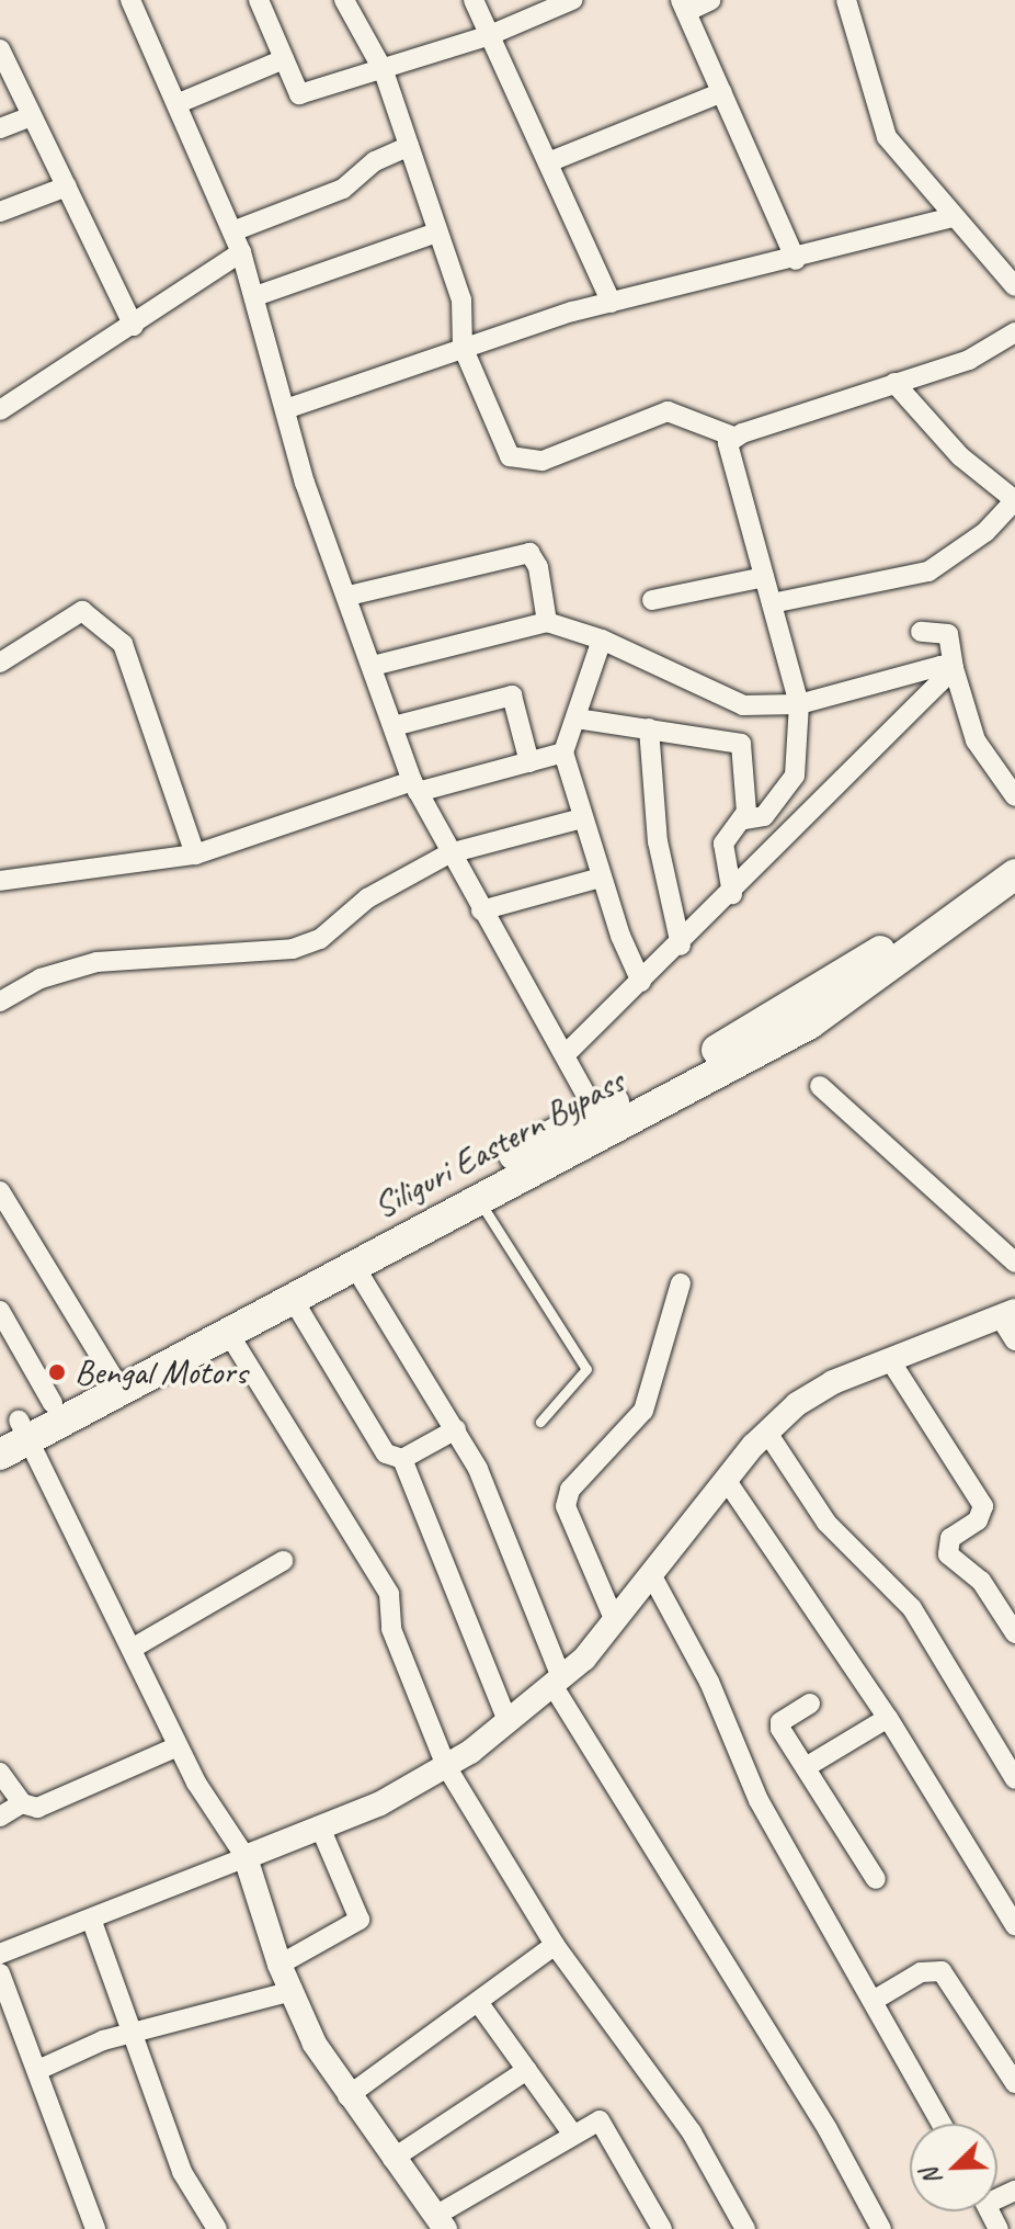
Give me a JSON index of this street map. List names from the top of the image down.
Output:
{
  "streets": {
    "main road": ["Siliguri Eastern Bypass"]
  },
  "places": ["Bengal Motors"],
  "north": "bottom left"
}
